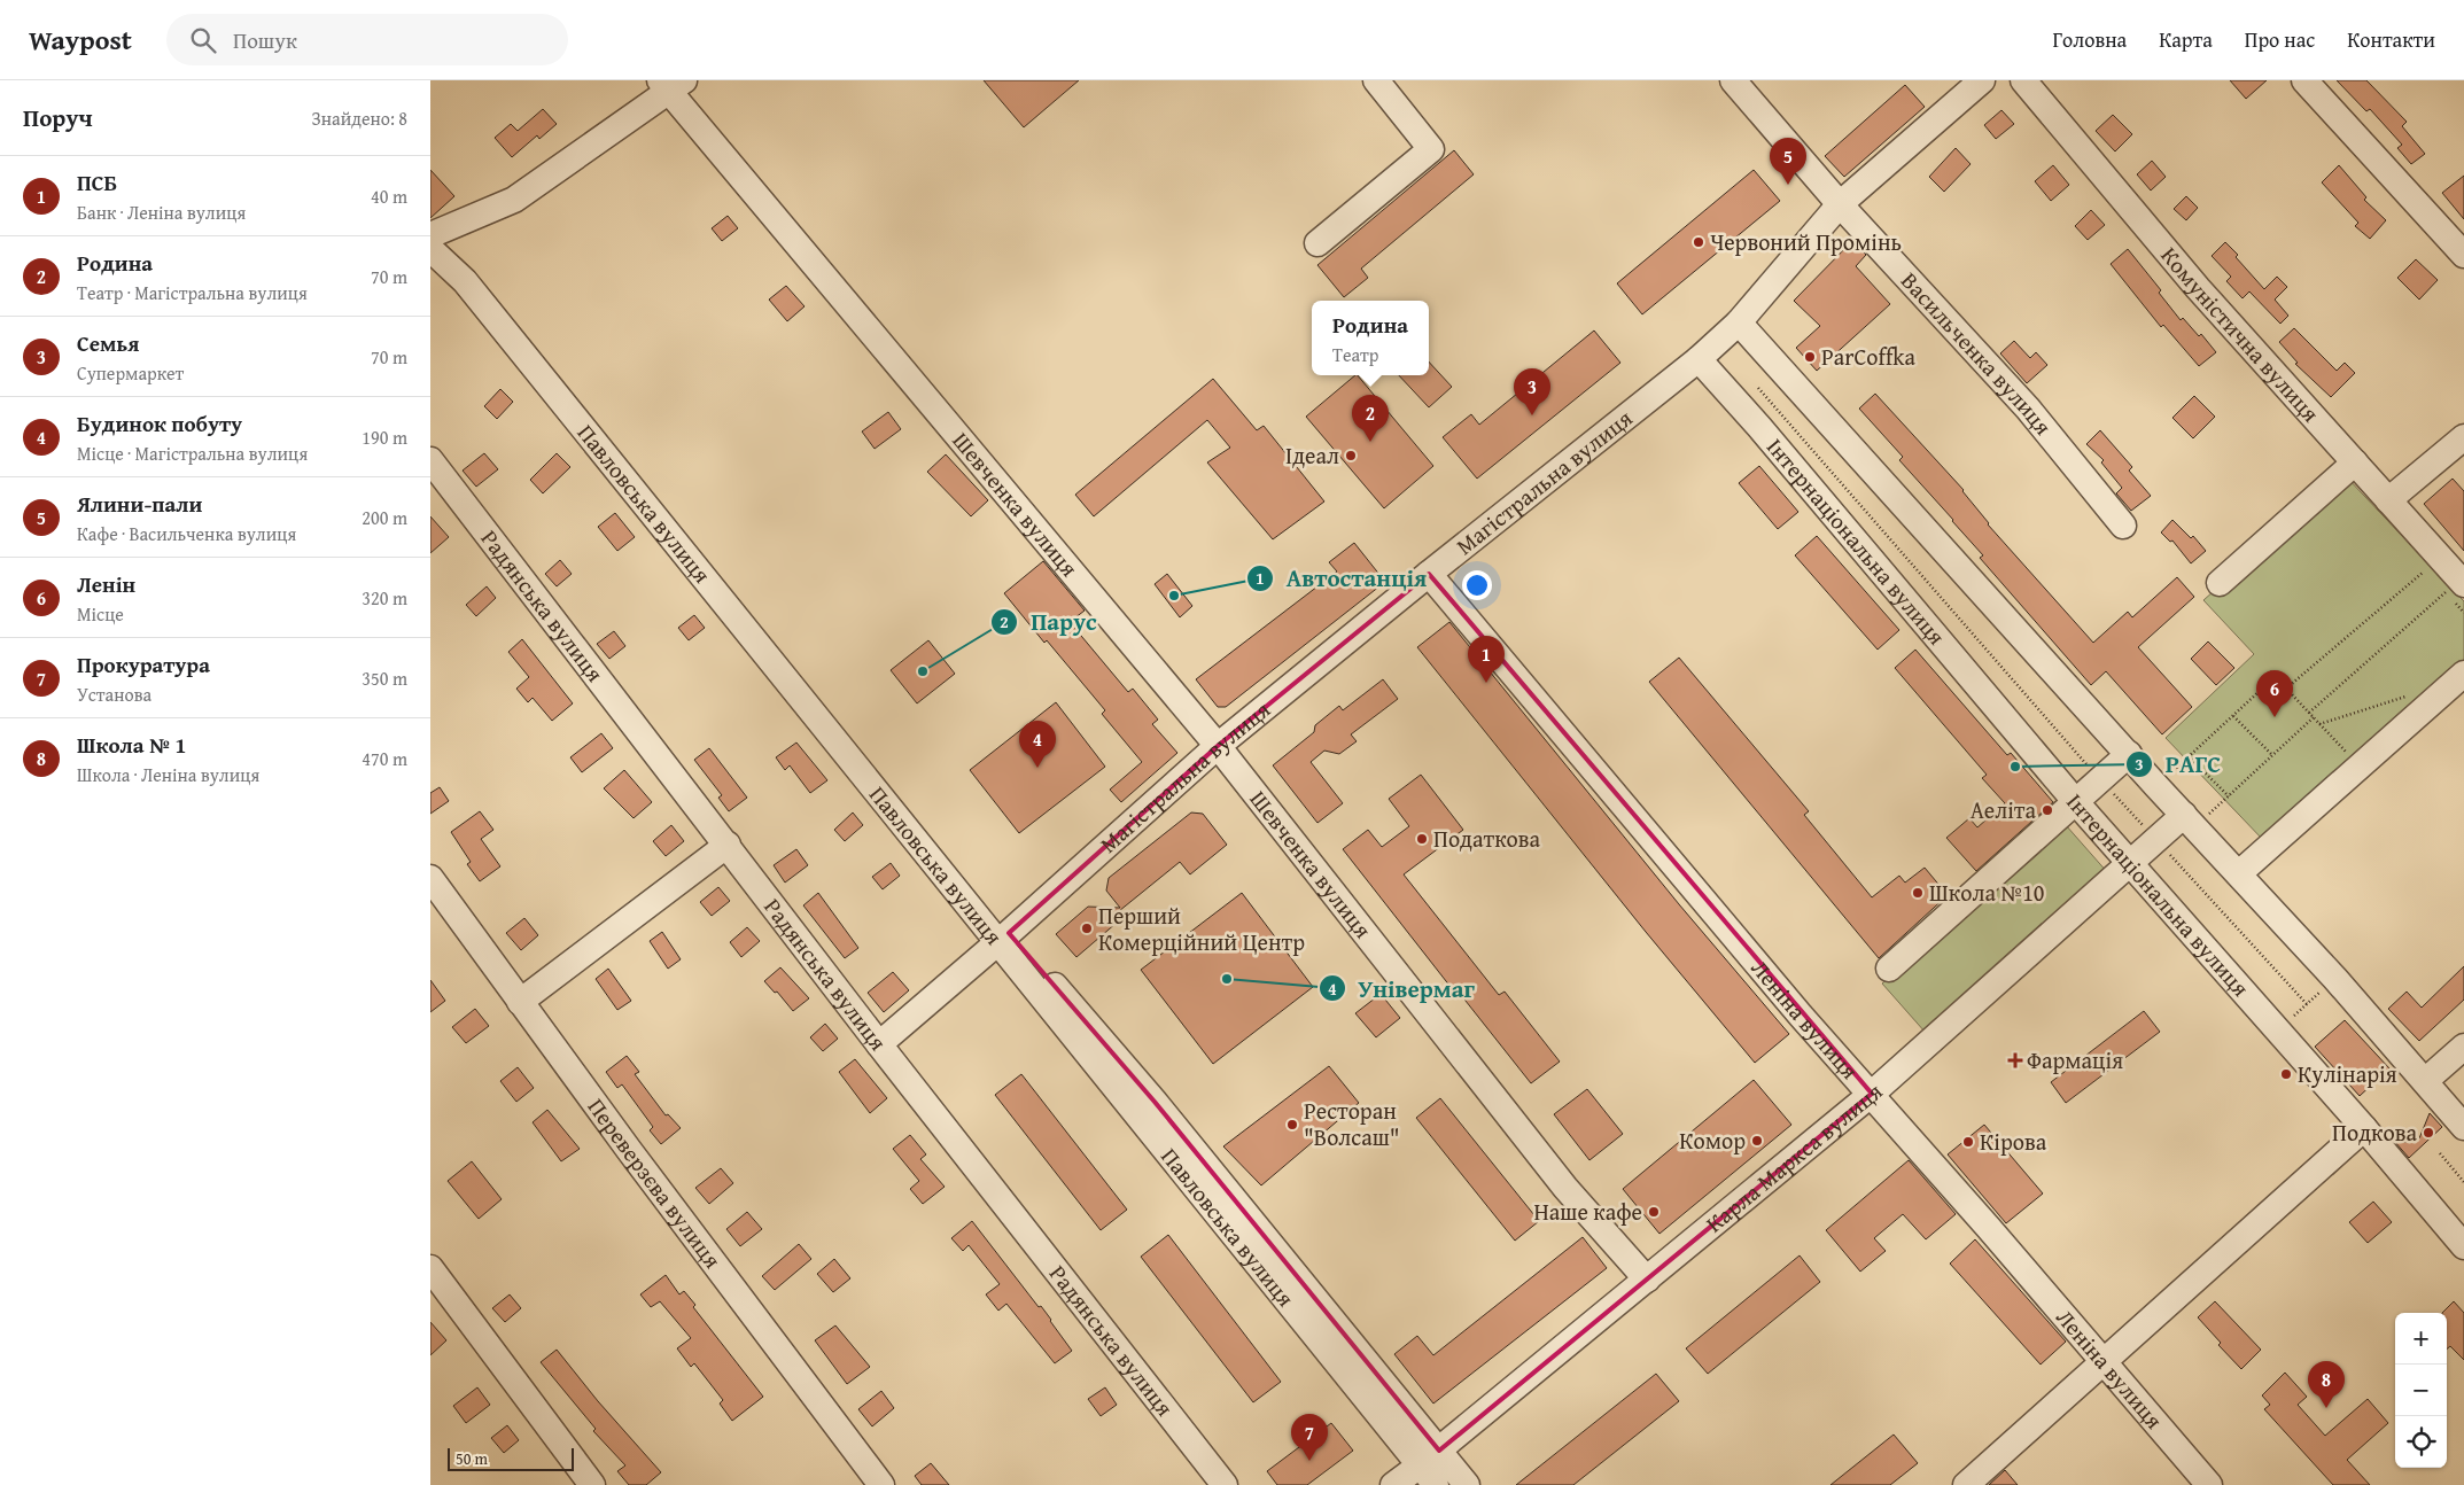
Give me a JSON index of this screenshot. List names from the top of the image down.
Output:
{
  "streets": {
    "street": [
      "Комуністична вулиця",
      "Васильченка вулиця",
      "Магістральна вулиця",
      "Павловська вулиця",
      "Шевченка вулиця",
      "Інтернаціональна вулиця",
      "Радянська вулиця",
      "Леніна вулиця",
      "Карла Маркса вулиця",
      "Переверзєва вулиця"
    ]
  },
  "crossings": [
    ["Васильченка вулиця", "Магістральна вулиця"],
    ["Магістральна вулиця", "Павловська вулиця"],
    ["Магістральна вулиця", "Шевченка вулиця"],
    ["Магістральна вулиця", "Інтернаціональна вулиця"],
    ["Магістральна вулиця", "Радянська вулиця"],
    ["Магістральна вулиця", "Леніна вулиця"],
    ["Павловська вулиця", "Карла Маркса вулиця"],
    ["Шевченка вулиця", "Карла Маркса вулиця"],
    ["Інтернаціональна вулиця", "Карла Маркса вулиця"],
    ["Леніна вулиця", "Карла Маркса вулиця"]
  ],
  "places": {
    "other": [
      "Червоний Промінь",
      "ParCoffka",
      "Ідеал",
      "Автостанція",
      "Парус",
      "РАГС",
      "Аеліта",
      "Податкова",
      "Школа №10",
      "Перший Комерційний Центр",
      "Універмаг",
      "Кулінарія",
      "Ресторан \"Волсаш\"",
      "Подкова",
      "Комор",
      "Кірова",
      "Наше кафе"
    ],
    "health": ["Фармація"]
  },
  "scale_bar": "50 m",
  "page": {
    "header": "Waypost",
    "search": "Пошук",
    "nav": [
      "Головна",
      "Карта",
      "Про нас",
      "Контакти"
    ],
    "heading": ["Поруч", "Знайдено: 8"],
    "pins": [
      "5",
      "3",
      "2",
      "1",
      "6",
      "4",
      "8",
      "7"
    ],
    "list": [
      {
        "mark": "1",
        "name": "ПСБ",
        "note": "Банк · Леніна вулиця",
        "value": "40 m"
      },
      {
        "mark": "2",
        "name": "Родина",
        "note": "Театр · Магістральна вулиця",
        "value": "70 m"
      },
      {
        "mark": "3",
        "name": "Семья",
        "note": "Супермаркет",
        "value": "70 m"
      },
      {
        "mark": "4",
        "name": "Будинок побуту",
        "note": "Місце · Магістральна вулиця",
        "value": "190 m"
      },
      {
        "mark": "5",
        "name": "Ялини-пали",
        "note": "Кафе · Васильченка вулиця",
        "value": "200 m"
      },
      {
        "mark": "6",
        "name": "Ленін",
        "note": "Місце",
        "value": "320 m"
      },
      {
        "mark": "7",
        "name": "Прокуратура",
        "note": "Установа",
        "value": "350 m"
      },
      {
        "mark": "8",
        "name": "Школа № 1",
        "note": "Школа · Леніна вулиця",
        "value": "470 m"
      }
    ],
    "popup": ["Родина", "Театр"],
    "map_buttons": ["+", "−"],
    "scale": "50 m"
  }
}
